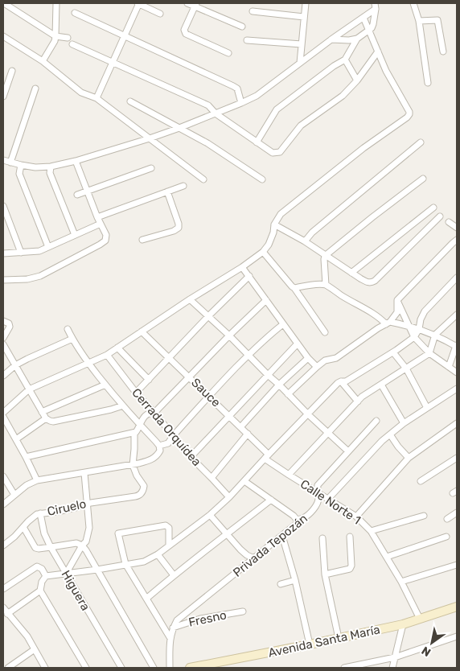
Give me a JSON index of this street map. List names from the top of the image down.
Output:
{
  "streets": {
    "main road": ["Avenida Santa María"],
    "street": [
      "Sauce",
      "Cerrada Orquídea",
      "Calle Norte 1",
      "Ciruelo",
      "Privada Tepozán",
      "Higuera",
      "Fresno"
    ]
  },
  "crossings": [
    ["Sauce", "Calle Norte 1"],
    ["Calle Norte 1", "Privada Tepozán"],
    ["Calle Norte 1", "Avenida Santa María"],
    ["Ciruelo", "Higuera"],
    ["Privada Tepozán", "Fresno"]
  ],
  "north": "bottom left"
}
